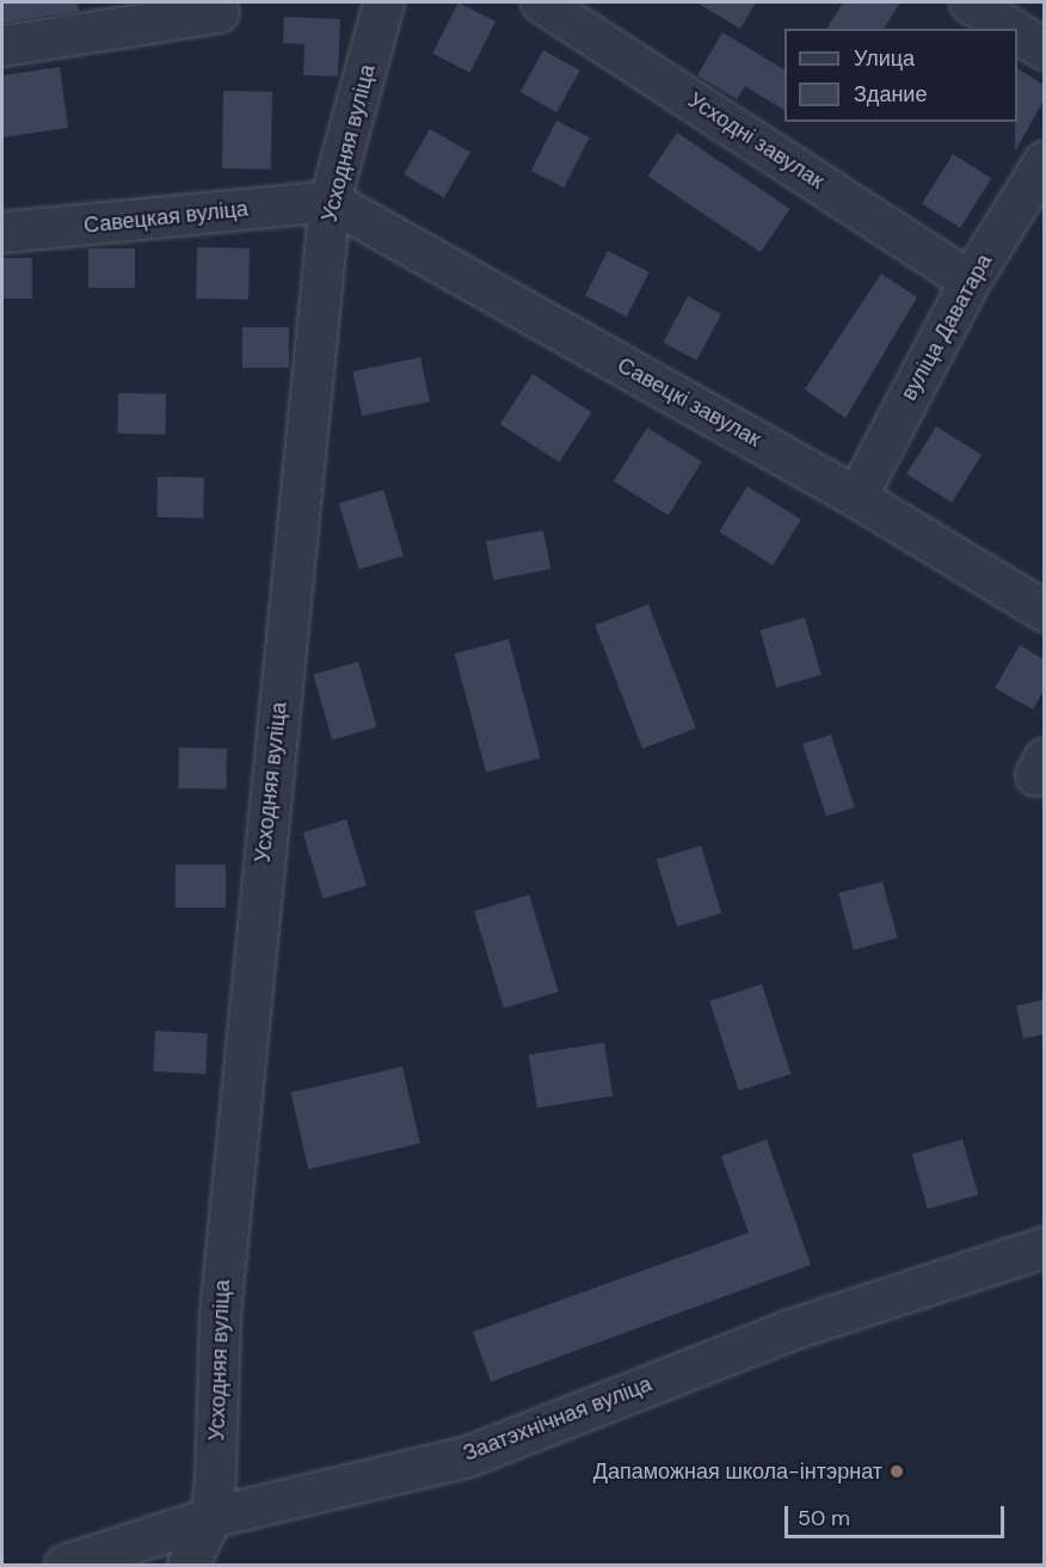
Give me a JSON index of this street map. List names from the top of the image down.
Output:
{
  "streets": {
    "street": [
      "Усходні завулак",
      "Усходняя вуліца",
      "Савецкая вуліца",
      "вуліца Даватара",
      "Савецкі завулак",
      "Заатэхнічная вуліца"
    ]
  },
  "crossings": [
    ["Усходні завулак", "вуліца Даватара"],
    ["Усходняя вуліца", "Савецкая вуліца"],
    ["Усходняя вуліца", "Савецкі завулак"],
    ["Усходняя вуліца", "Заатэхнічная вуліца"],
    ["Савецкая вуліца", "Савецкі завулак"],
    ["вуліца Даватара", "Савецкі завулак"]
  ],
  "places": ["Дапаможная школа-інтэрнат"],
  "legend": ["Улица", "Здание"],
  "scale_bar": "50 m"
}
